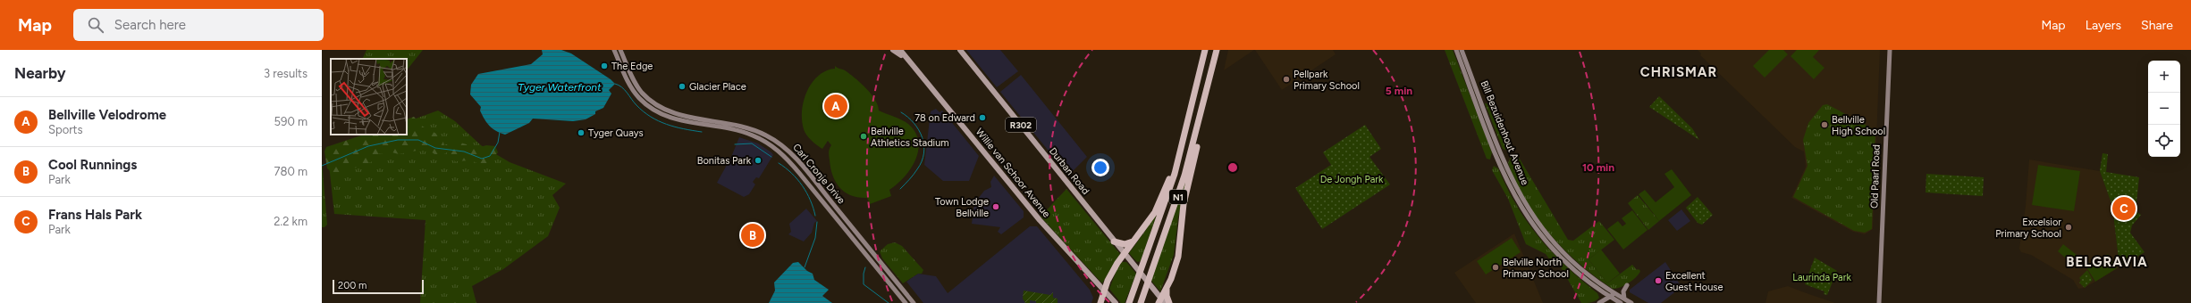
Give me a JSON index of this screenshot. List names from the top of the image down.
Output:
{
  "streets": {
    "highway": ["N1"],
    "main road": [
      "R302",
      "Bill Bezuidenhout Avenue",
      "Durban Road",
      "Willie van Schoor Avenue",
      "Carl Cronje Drive",
      "Old Paarl Road"
    ]
  },
  "districts": ["CHRISMAR", "BELGRAVIA"],
  "water": ["Tyger Waterfront"],
  "parks": ["De Jongh Park", "Laurinda Park"],
  "places": [
    "The Edge",
    "Pellpark Primary School",
    "Glacier Place",
    "78 on Edward",
    "Bellville High School",
    "Tyger Quays",
    "Bellville Athletics Stadium",
    "Bonitas Park",
    "Town Lodge Bellville",
    "Excelsior Primary School",
    "Belville North Primary School",
    "Excellent Guest House"
  ],
  "scale_bar": "200 m",
  "page": {
    "header": "Map",
    "search": "Search here",
    "nav": ["Map", "Layers", "Share"],
    "heading": ["Nearby", "3 results"],
    "map_buttons": ["+", "−"],
    "pins": ["A", "C", "B"],
    "list": [
      {
        "mark": "A",
        "name": "Bellville Velodrome",
        "note": "Sports",
        "value": "590 m"
      },
      {
        "mark": "B",
        "name": "Cool Runnings",
        "note": "Park",
        "value": "780 m"
      },
      {
        "mark": "C",
        "name": "Frans Hals Park",
        "note": "Park",
        "value": "2.2 km"
      }
    ],
    "scale": "200 m"
  },
  "rings": ["5 min", "10 min"]
}
